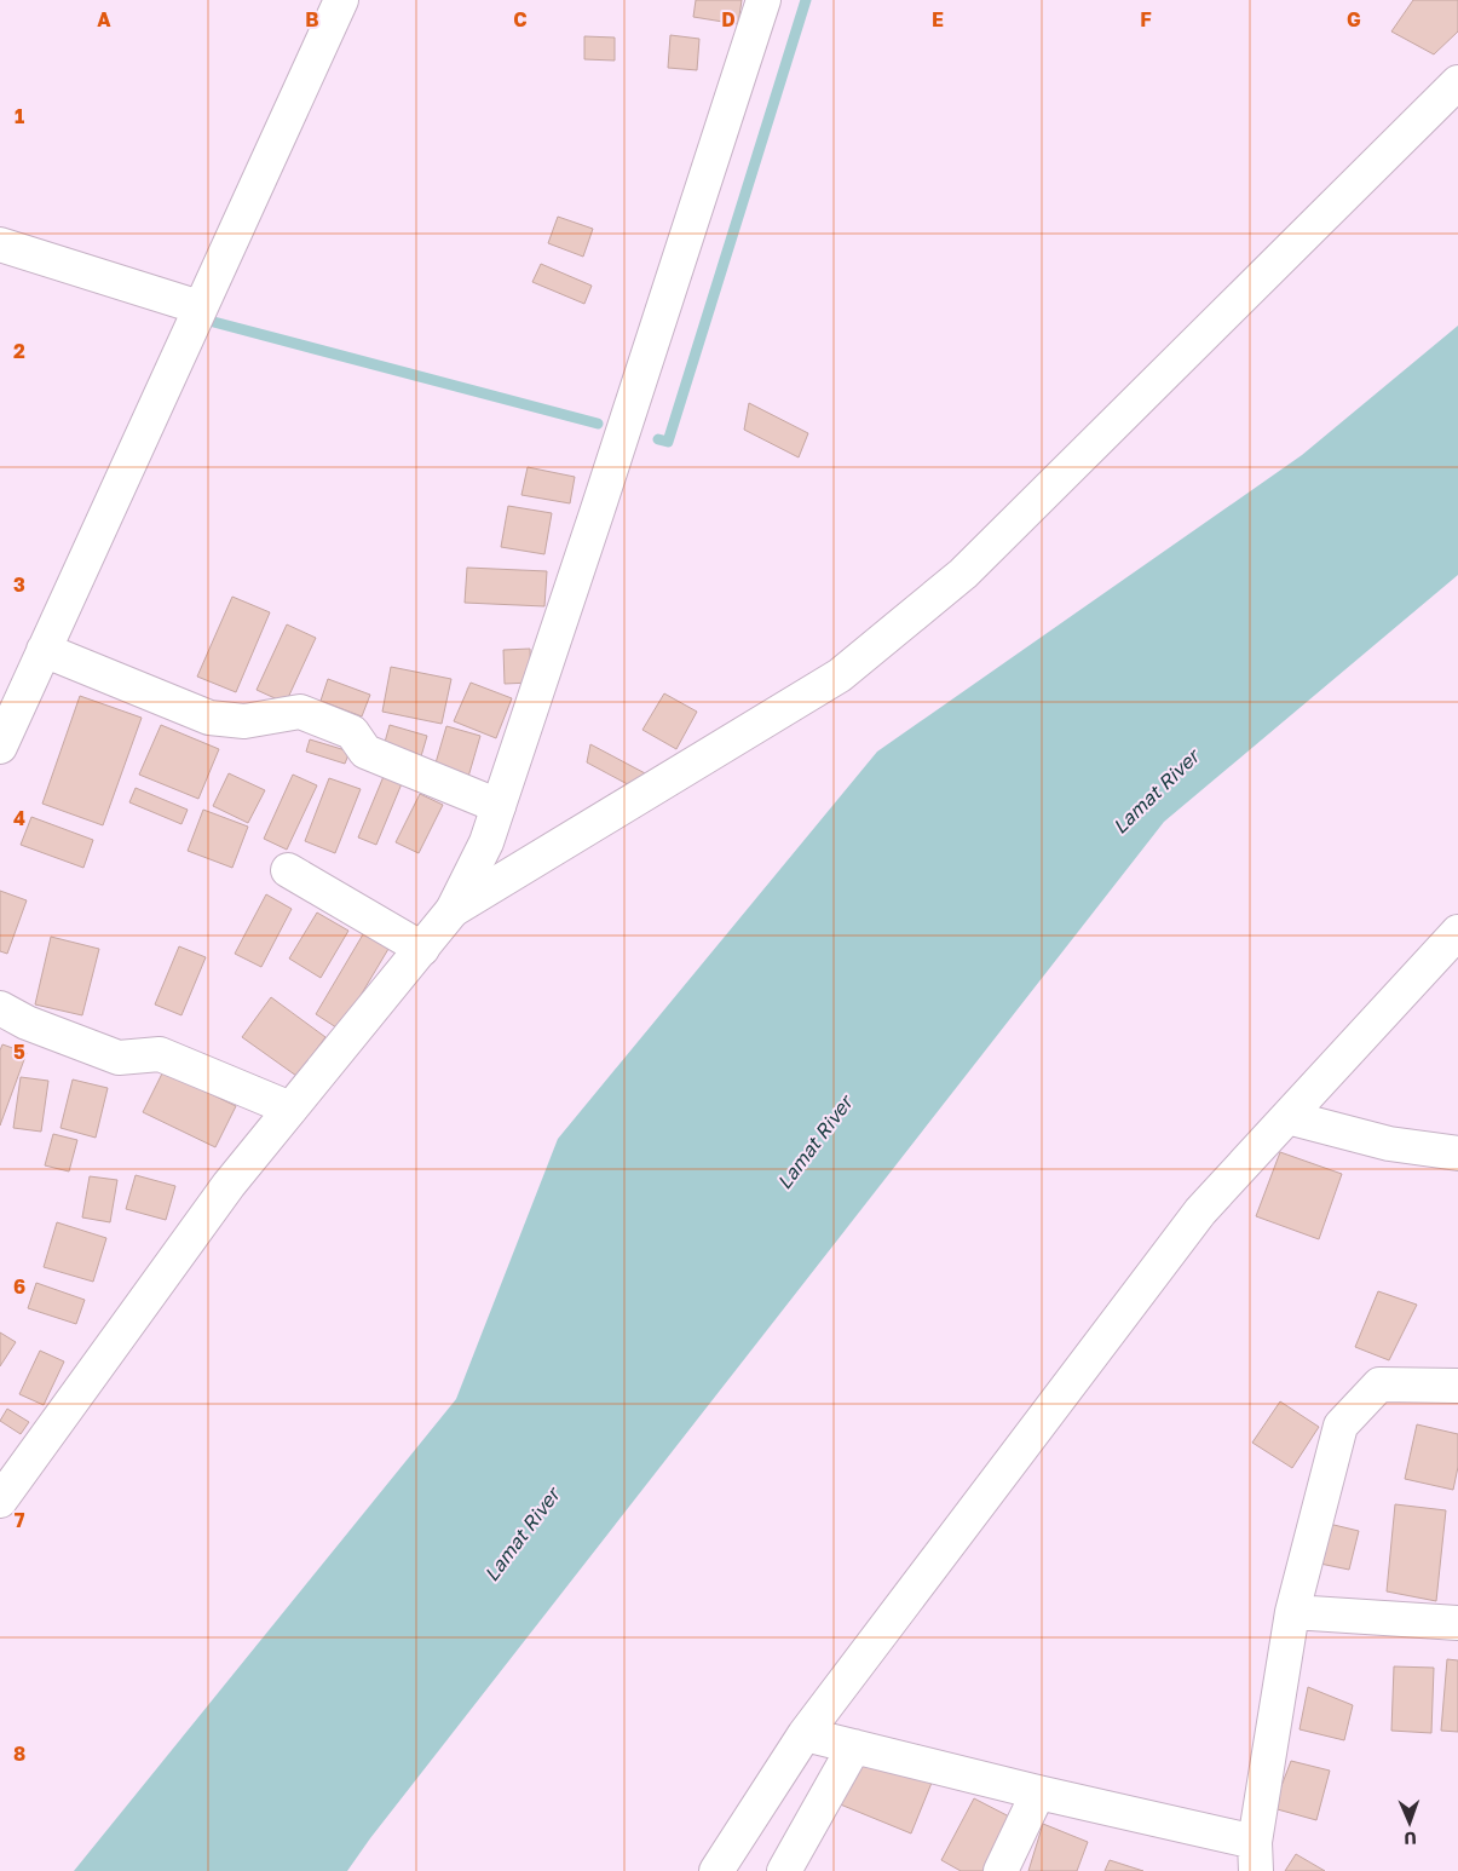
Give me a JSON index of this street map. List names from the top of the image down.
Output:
{
  "water": ["Lamat River"],
  "north": "bottom",
  "grid": {
    "columns": [
      "A",
      "B",
      "C",
      "D",
      "E",
      "F",
      "G"
    ],
    "rows": [
      "1",
      "2",
      "3",
      "4",
      "5",
      "6",
      "7",
      "8"
    ]
  }
}
